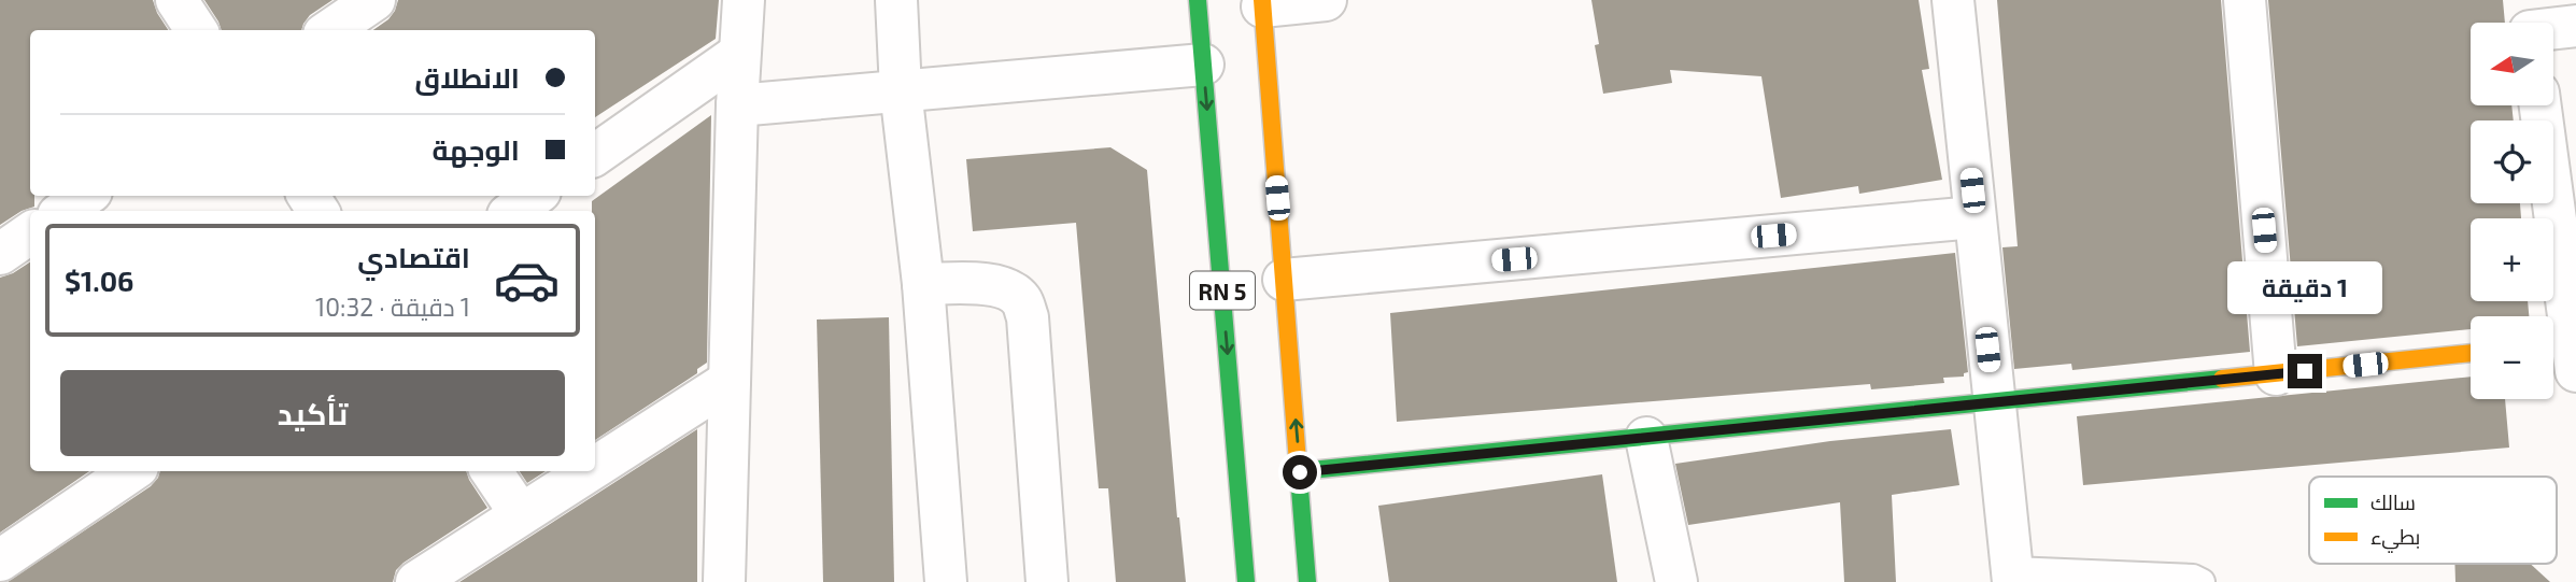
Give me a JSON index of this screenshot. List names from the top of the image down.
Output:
{
  "streets": {
    "street": ["RN 5"]
  },
  "legend": ["سالك", "بطيء"],
  "north": "left",
  "page": {
    "map_buttons": ["+", "−"],
    "banner": ["الانطلاق", "الوجهة"],
    "list": [
      {
        "name": "اقتصادي",
        "note": "1 دقيقة · 10:32",
        "value": "$1.06"
      }
    ],
    "bubble": "1 دقيقة",
    "buttons": "تأكيد"
  }
}
